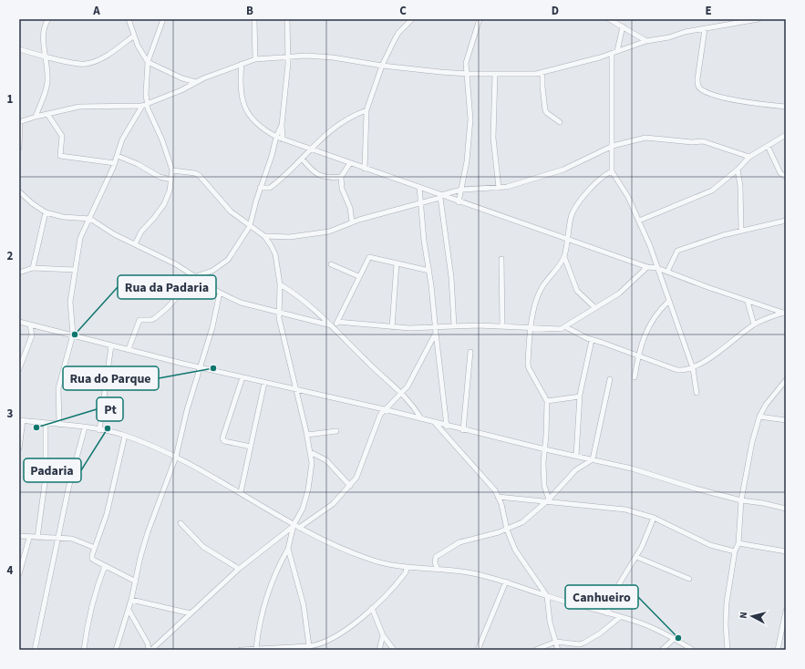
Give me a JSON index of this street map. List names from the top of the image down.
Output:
{
  "places": [
    "Rua da Padaria",
    "Rua do Parque",
    "Pt",
    "Padaria",
    "Canhueiro"
  ],
  "north": "left",
  "grid": {
    "columns": [
      "A",
      "B",
      "C",
      "D",
      "E"
    ],
    "rows": [
      "1",
      "2",
      "3",
      "4"
    ]
  }
}
